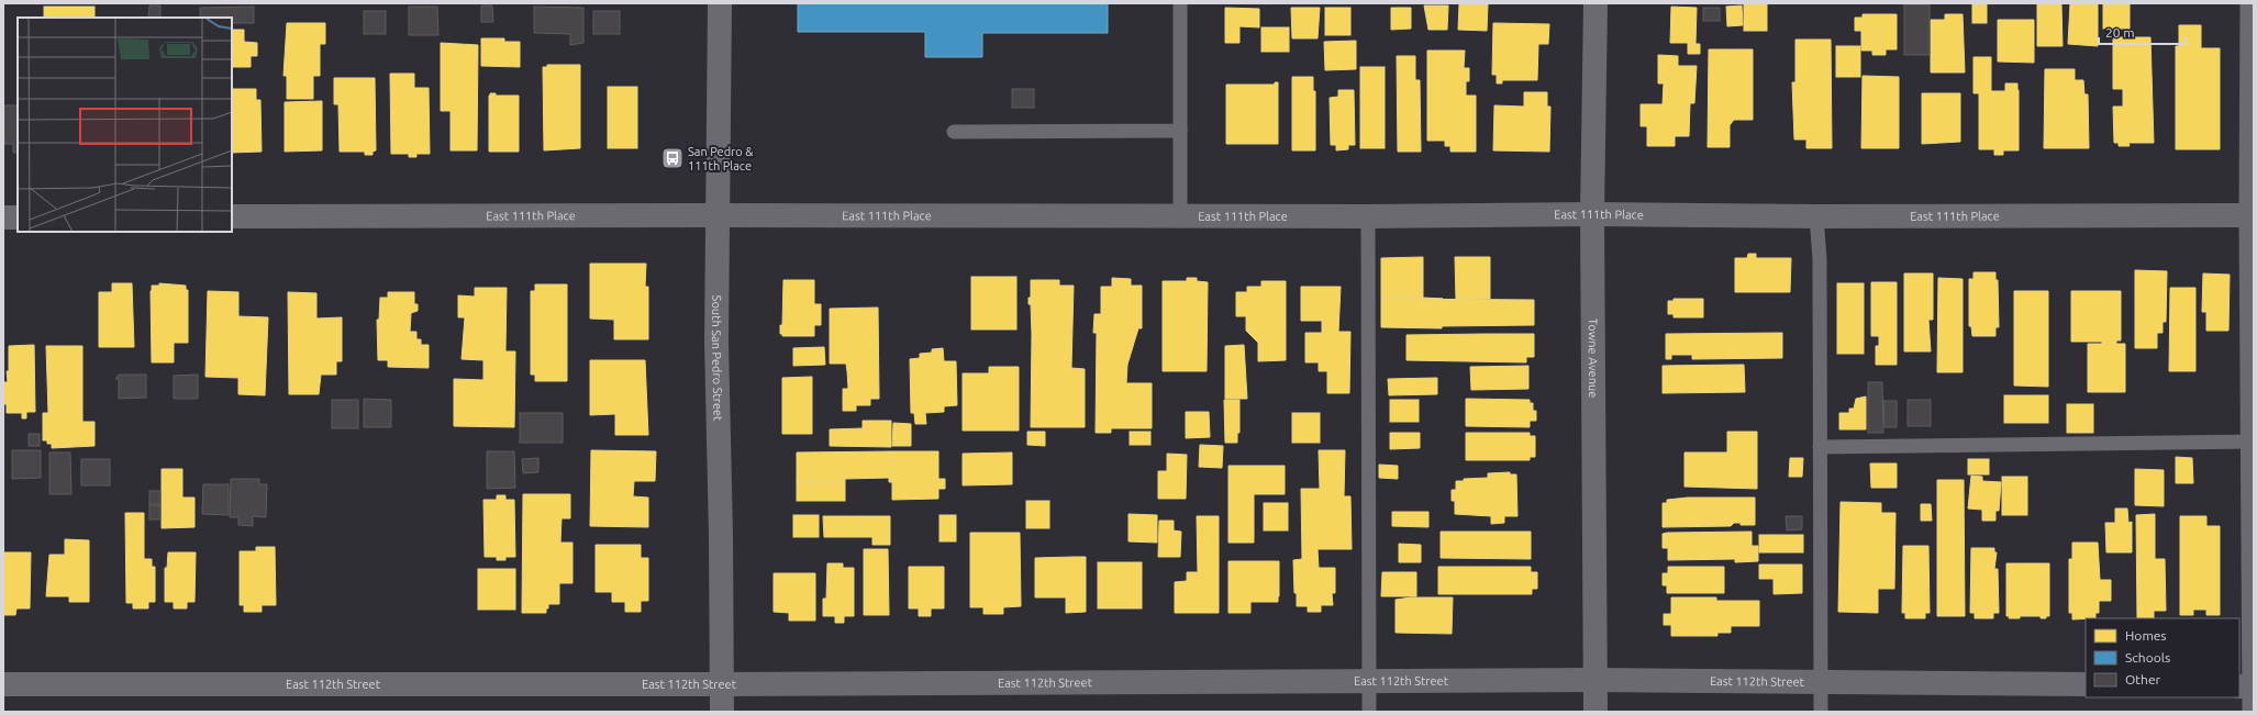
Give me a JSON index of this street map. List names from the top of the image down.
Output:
{
  "streets": {
    "street": [
      "East 111th Place",
      "Towne Avenue",
      "South San Pedro Street",
      "East 112th Street"
    ]
  },
  "crossings": [
    ["East 111th Place", "Towne Avenue"],
    ["East 111th Place", "South San Pedro Street"],
    ["Towne Avenue", "East 112th Street"],
    ["South San Pedro Street", "East 112th Street"]
  ],
  "places": {
    "bus stop": ["San Pedro & 111th Place"]
  },
  "legend": ["Homes", "Schools", "Other"],
  "scale_bar": "20 m"
}
